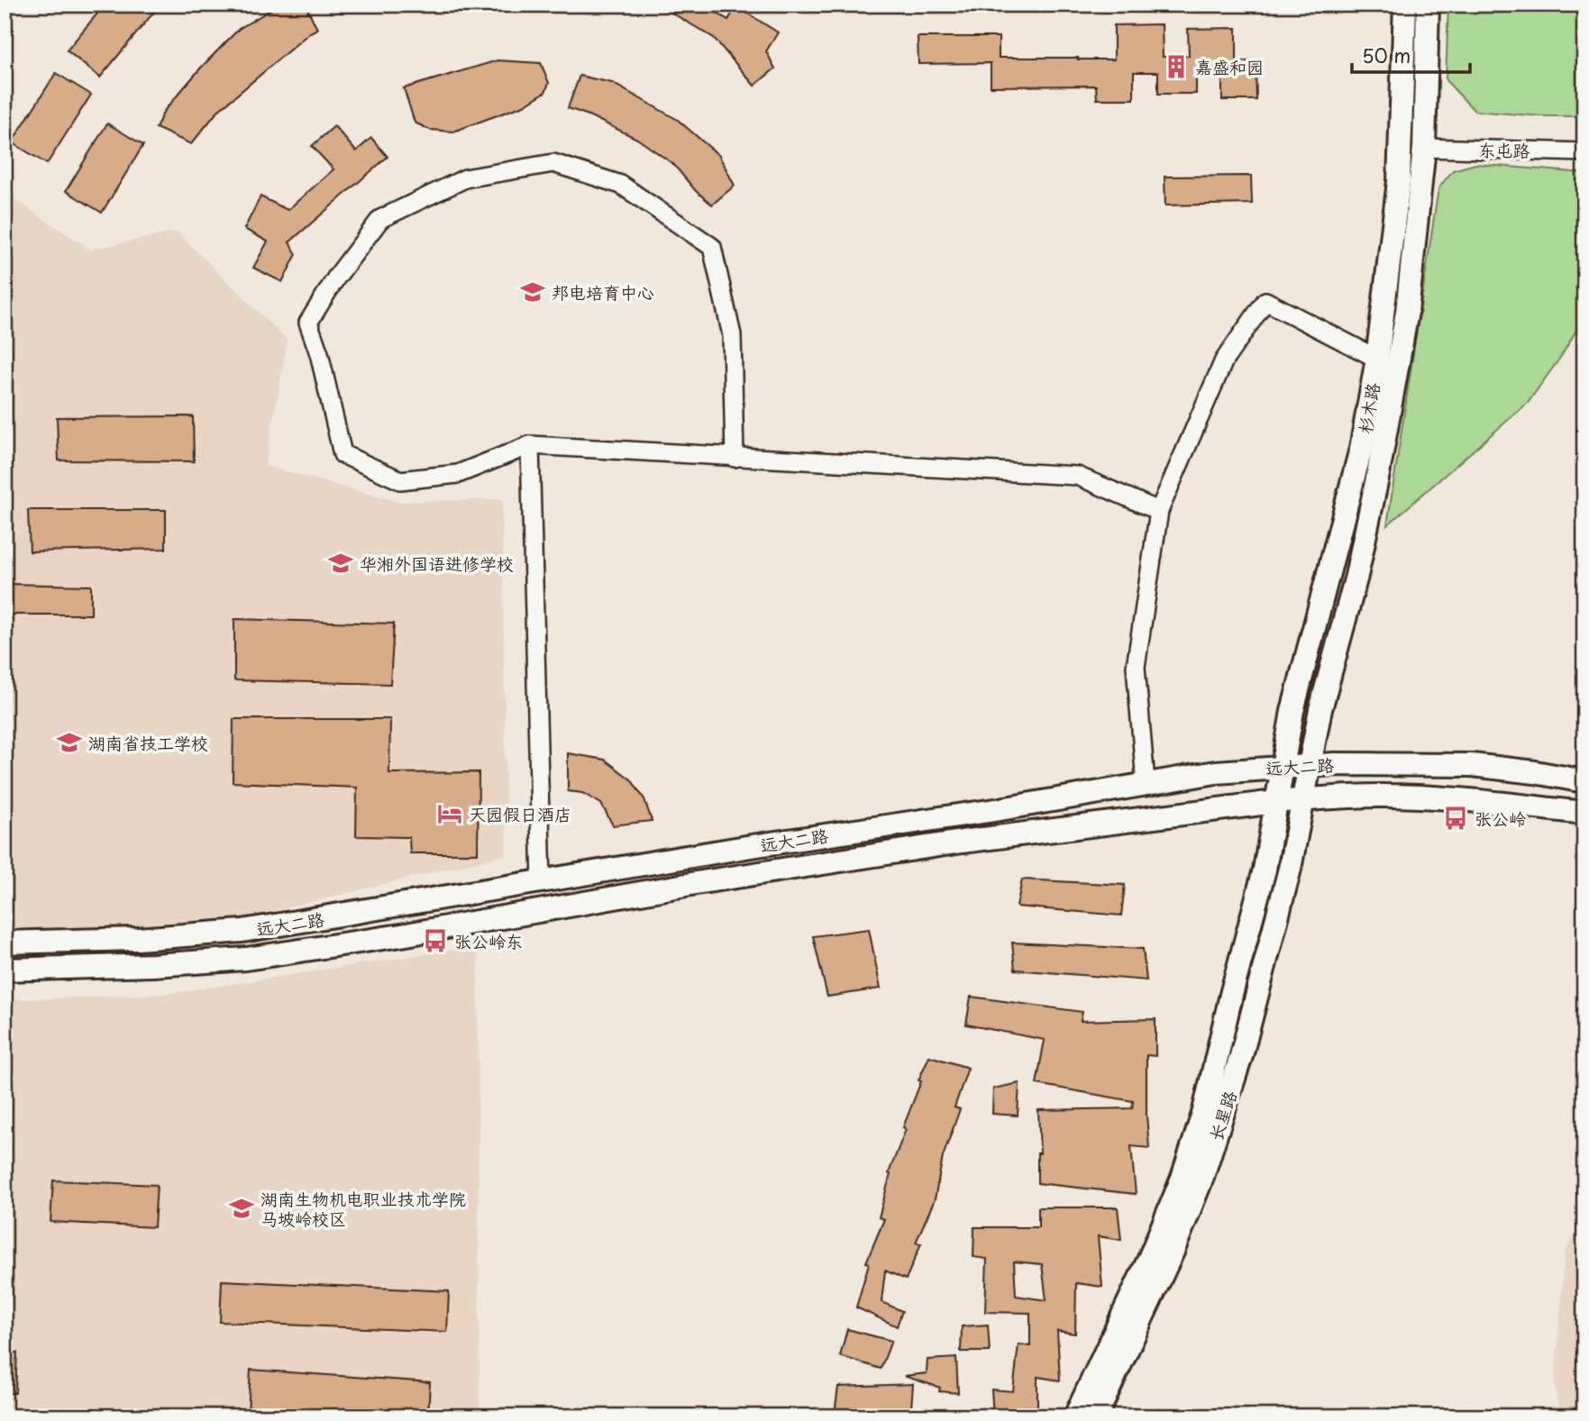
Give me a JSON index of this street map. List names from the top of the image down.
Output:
{
  "streets": {
    "main road": ["杉木路", "远大二路", "长星路"],
    "street": ["东屯路"]
  },
  "crossings": [
    ["东屯路", "杉木路"],
    ["杉木路", "远大二路"],
    ["杉木路", "长星路"],
    ["远大二路", "长星路"]
  ],
  "places": {
    "building": ["嘉盛和园"],
    "school or university": [
      "邦电培育中心",
      "华湘外国语进修学校",
      "湖南省技工学校",
      "湖南生物机电职业技术学院 马坡岭校区"
    ],
    "hotel": ["天园假日酒店"],
    "bus stop": ["张公岭", "张公岭东"]
  },
  "scale_bar": "50 m"
}
